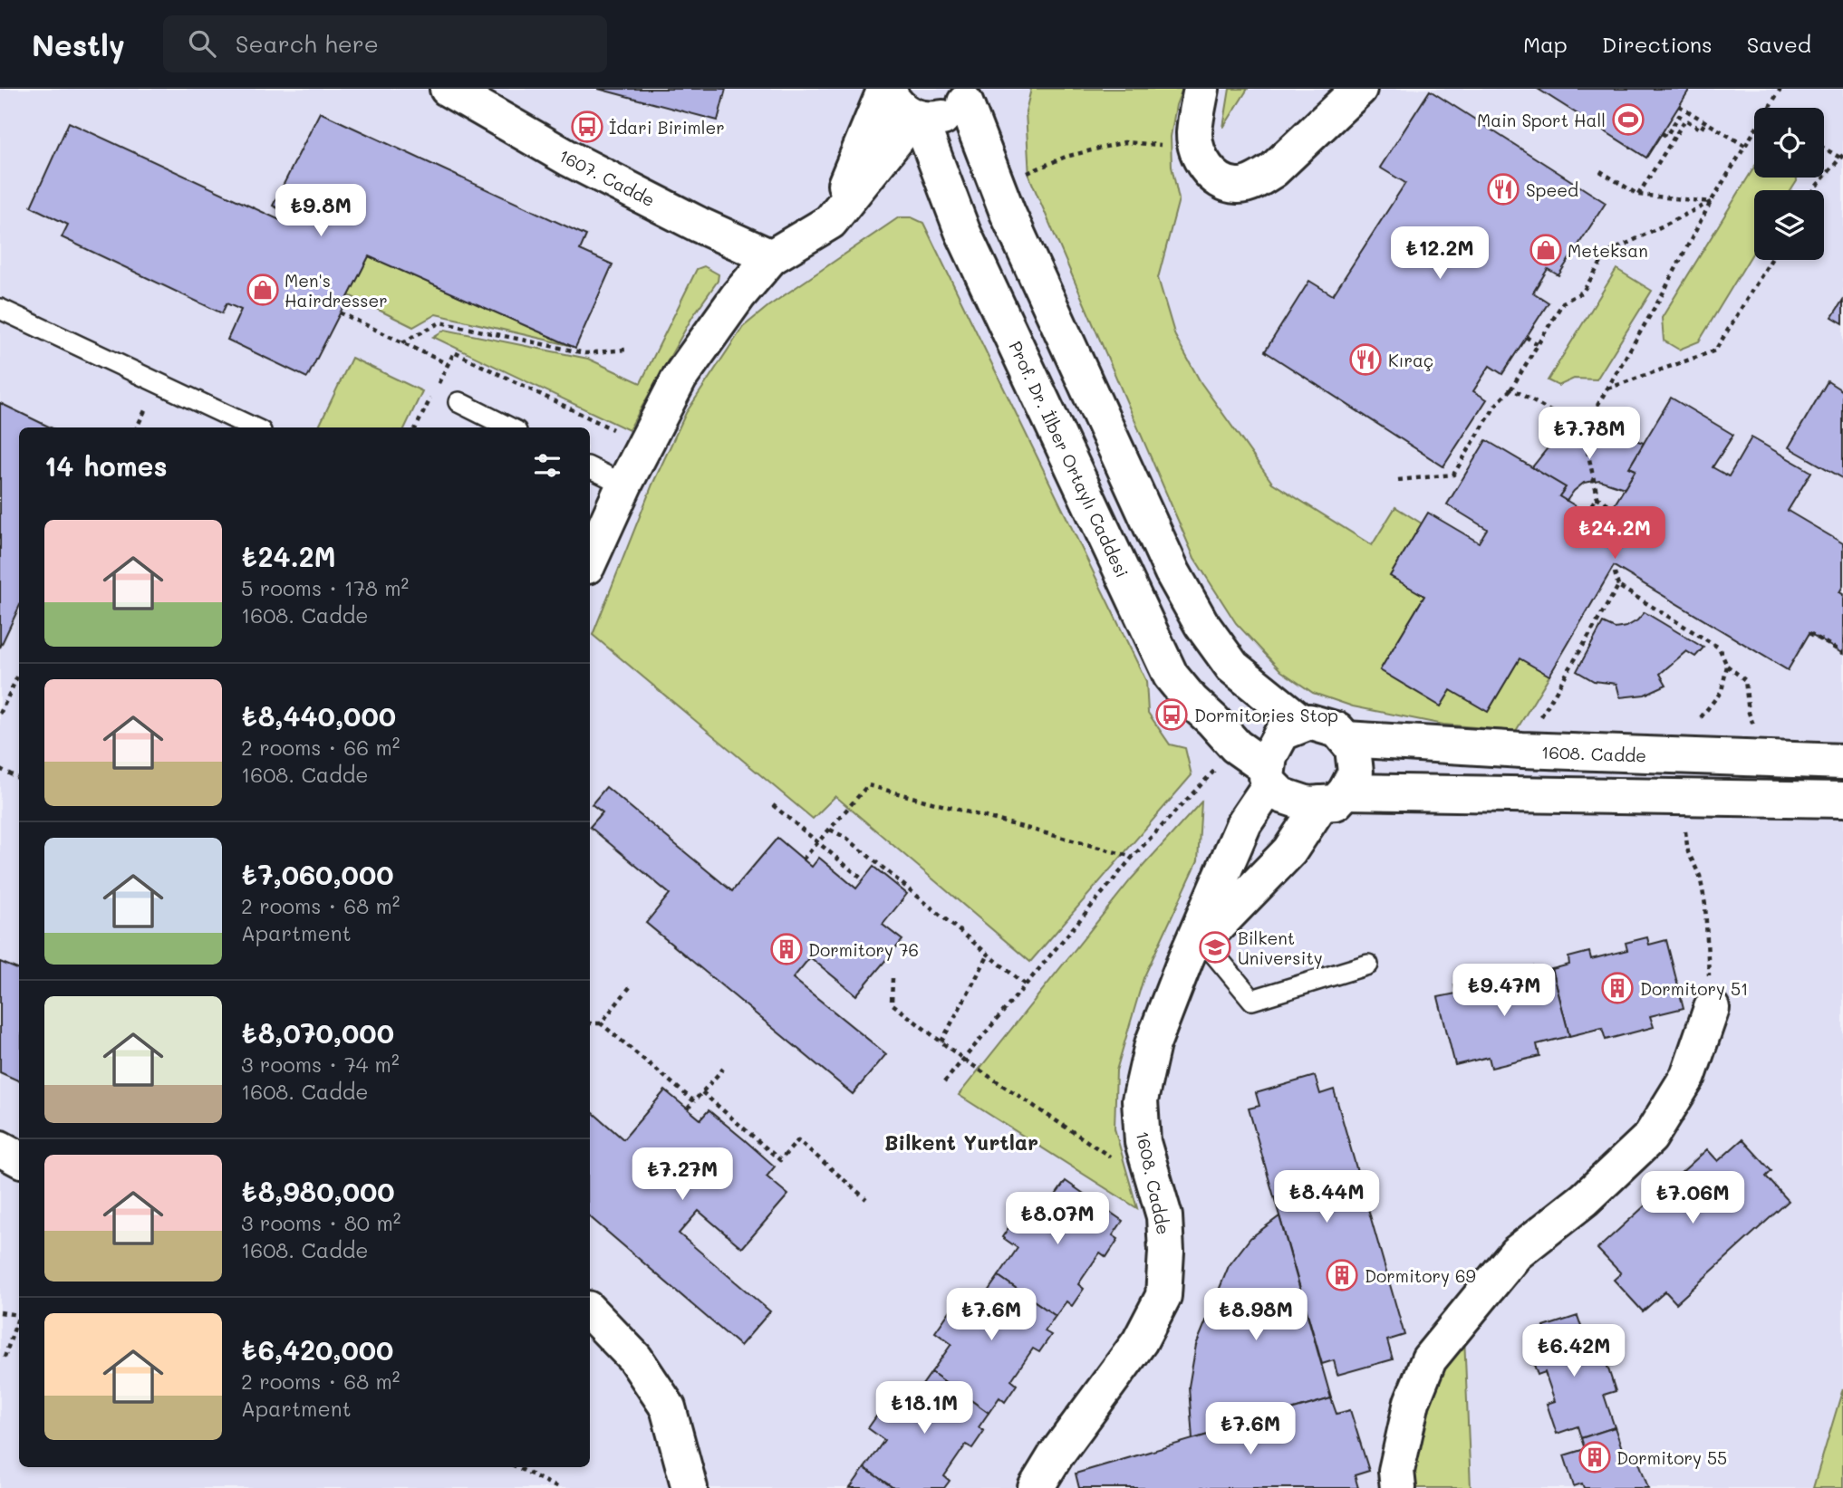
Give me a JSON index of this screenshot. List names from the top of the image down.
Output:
{
  "streets": {
    "street": ["1607. Cadde", "Prof. Dr. İlber Ortaylı Caddesi", "1608. Cadde"]
  },
  "crossings": [
    ["Prof. Dr. İlber Ortaylı Caddesi", "1608. Cadde"]
  ],
  "districts": ["Bilkent Yurtlar"],
  "places": {
    "sports": ["Main Sport Hall"],
    "bus stop": ["İdari Birimler", "Dormitories Stop"],
    "restaurant": ["Speed", "Kıraç"],
    "shop": ["Meteksan", "Men's Hairdresser"],
    "school or university": ["Bilkent University"],
    "building": [
      "Dormitory 76",
      "Dormitory 51",
      "Dormitory 69",
      "Dormitory 55"
    ]
  },
  "page": {
    "header": "Nestly",
    "search": "Search here",
    "nav": ["Map", "Directions", "Saved"],
    "price": [
      "₺9.8M",
      "₺12.2M",
      "₺7.78M",
      "₺24.2M",
      "₺9.47M",
      "₺7.27M",
      "₺8.44M",
      "₺7.06M",
      "₺8.07M",
      "₺7.6M",
      "₺8.98M",
      "₺6.42M",
      "₺18.1M",
      "₺7.6M"
    ],
    "heading": "14 homes",
    "list": [
      {
        "name": "₺24.2M",
        "note": "5 rooms · 178 m² · 1608. Cadde"
      },
      {
        "name": "₺8,440,000",
        "note": "2 rooms · 66 m² · 1608. Cadde"
      },
      {
        "name": "₺7,060,000",
        "note": "2 rooms · 68 m² · Apartment"
      },
      {
        "name": "₺8,070,000",
        "note": "3 rooms · 74 m² · 1608. Cadde"
      },
      {
        "name": "₺8,980,000",
        "note": "3 rooms · 80 m² · 1608. Cadde"
      },
      {
        "name": "₺6,420,000",
        "note": "2 rooms · 68 m² · Apartment"
      }
    ]
  }
}
